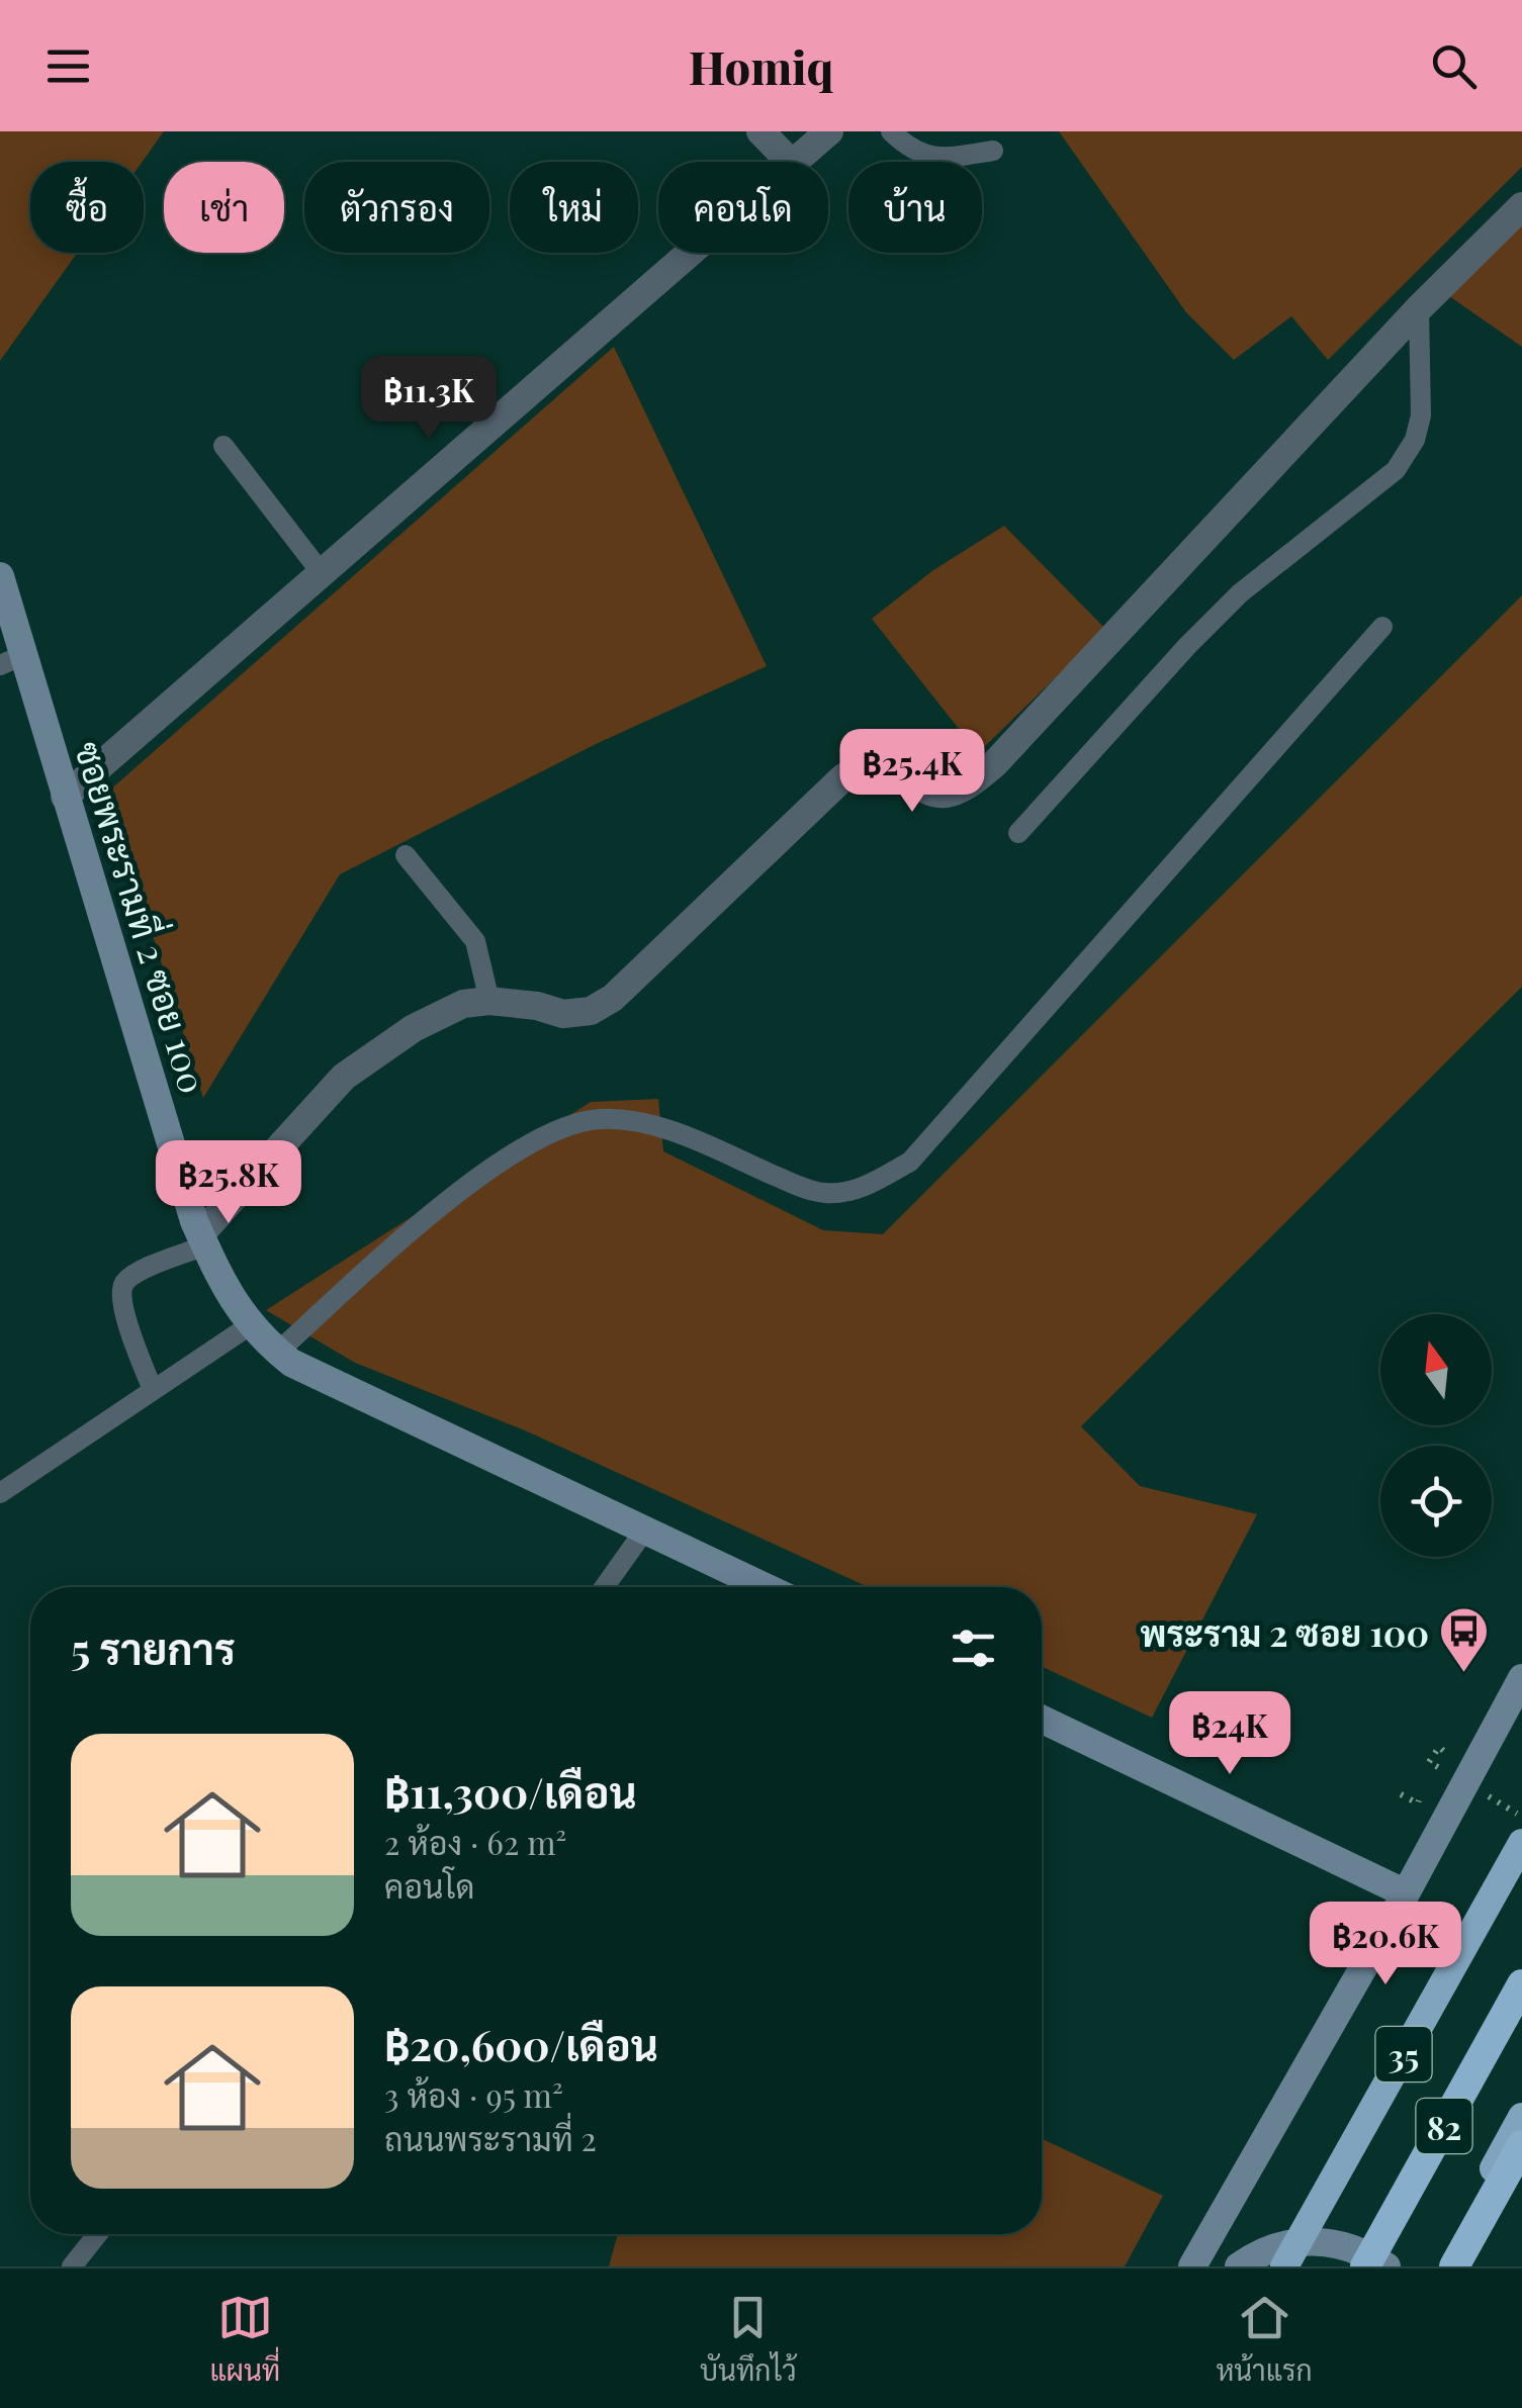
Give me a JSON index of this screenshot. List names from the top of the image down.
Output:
{
  "streets": {
    "highway": ["35", "82"],
    "main road": ["ซอยพระรามที่ 2 ซอย 100"]
  },
  "places": {
    "bus stop": ["พระราม 2 ซอย 100"]
  },
  "north": "top",
  "page": {
    "header": "Homiq",
    "chip": [
      "ซื้อ",
      "เช่า",
      "ตัวกรอง",
      "ใหม่",
      "คอนโด",
      "บ้าน"
    ],
    "price": [
      "฿11.3K",
      "฿25.4K",
      "฿25.8K",
      "฿24K",
      "฿20.6K"
    ],
    "heading": "5 รายการ",
    "list": [
      {
        "name": "฿11,300/เดือน",
        "note": "2 ห้อง · 62 m² · คอนโด"
      },
      {
        "name": "฿20,600/เดือน",
        "note": "3 ห้อง · 95 m² · ถนนพระรามที่ 2"
      }
    ],
    "tabs": ["แผนที่", "บันทึกไว้", "หน้าแรก"]
  }
}
